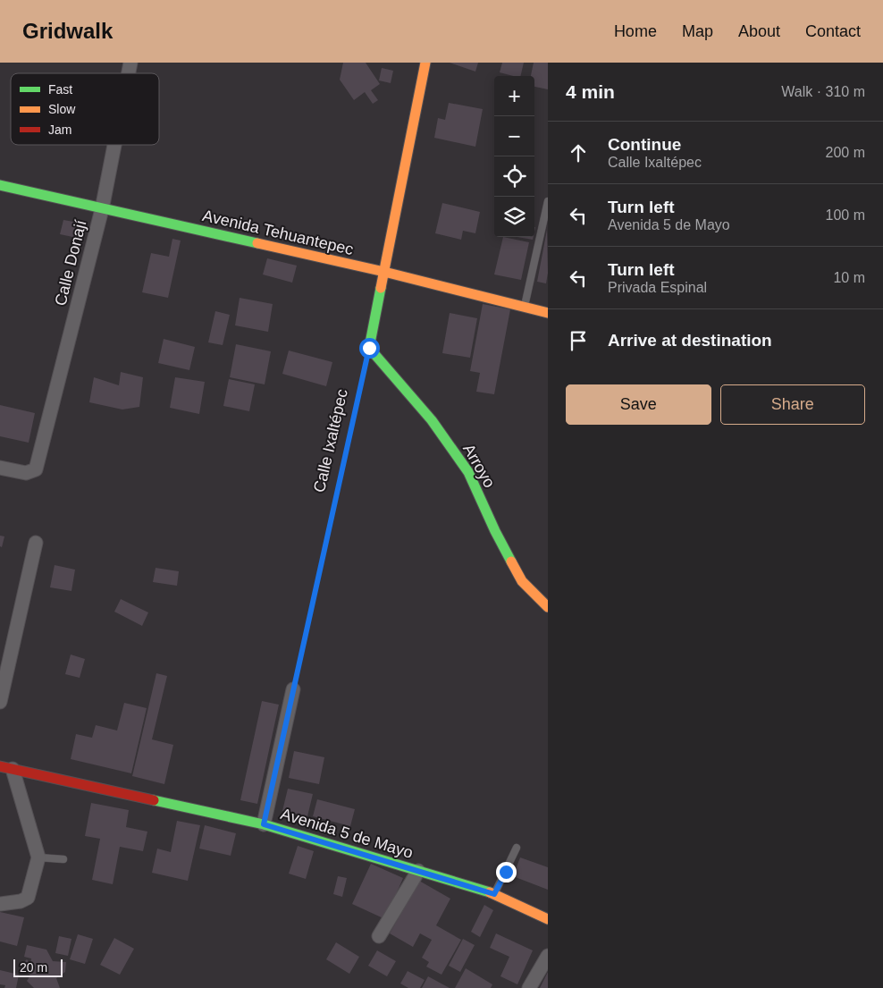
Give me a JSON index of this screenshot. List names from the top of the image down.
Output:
{
  "streets": {
    "street": [
      "Avenida Tehuantepec",
      "Calle Donají",
      "Arroyo",
      "Avenida 5 de Mayo"
    ],
    "path": ["Calle Ixaltépec"]
  },
  "crossings": [
    ["Avenida Tehuantepec", "Calle Donají"],
    ["Calle Ixaltépec", "Arroyo"]
  ],
  "legend": ["Fast", "Slow", "Jam"],
  "scale_bar": "20 m",
  "page": {
    "header": "Gridwalk",
    "nav": [
      "Home",
      "Map",
      "About",
      "Contact"
    ],
    "heading": ["4 min", "Walk · 310 m"],
    "map_buttons": ["+", "−"],
    "list": [
      ["Continue", "Calle Ixaltépec", "200 m"],
      ["Turn left", "Avenida 5 de Mayo", "100 m"],
      ["Turn left", "Privada Espinal", "10 m"],
      "Arrive at destination"
    ],
    "buttons": ["Save", "Share"],
    "scale": "20 m"
  }
}
